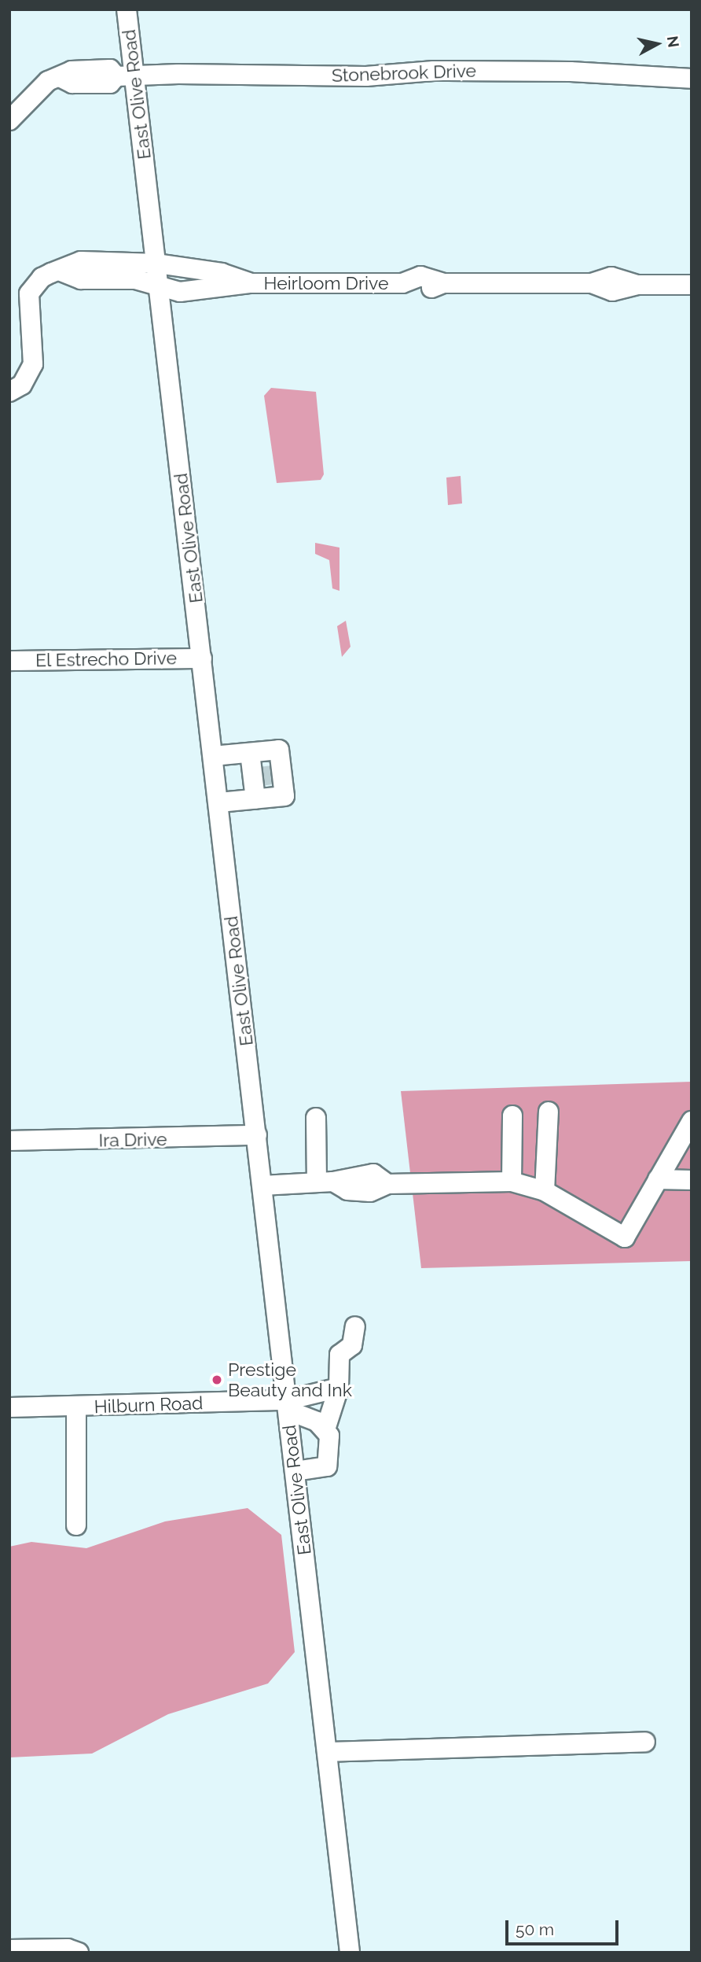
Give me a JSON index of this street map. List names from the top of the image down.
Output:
{
  "streets": {
    "street": [
      "Stonebrook Drive",
      "East Olive Road",
      "Heirloom Drive",
      "El Estrecho Drive",
      "Ira Drive",
      "Hilburn Road"
    ]
  },
  "crossings": [
    ["Stonebrook Drive", "East Olive Road"],
    ["East Olive Road", "Heirloom Drive"],
    ["East Olive Road", "El Estrecho Drive"],
    ["East Olive Road", "Ira Drive"],
    ["East Olive Road", "Hilburn Road"]
  ],
  "places": ["Prestige Beauty and Ink"],
  "scale_bar": "50 m",
  "north": "right"
}
